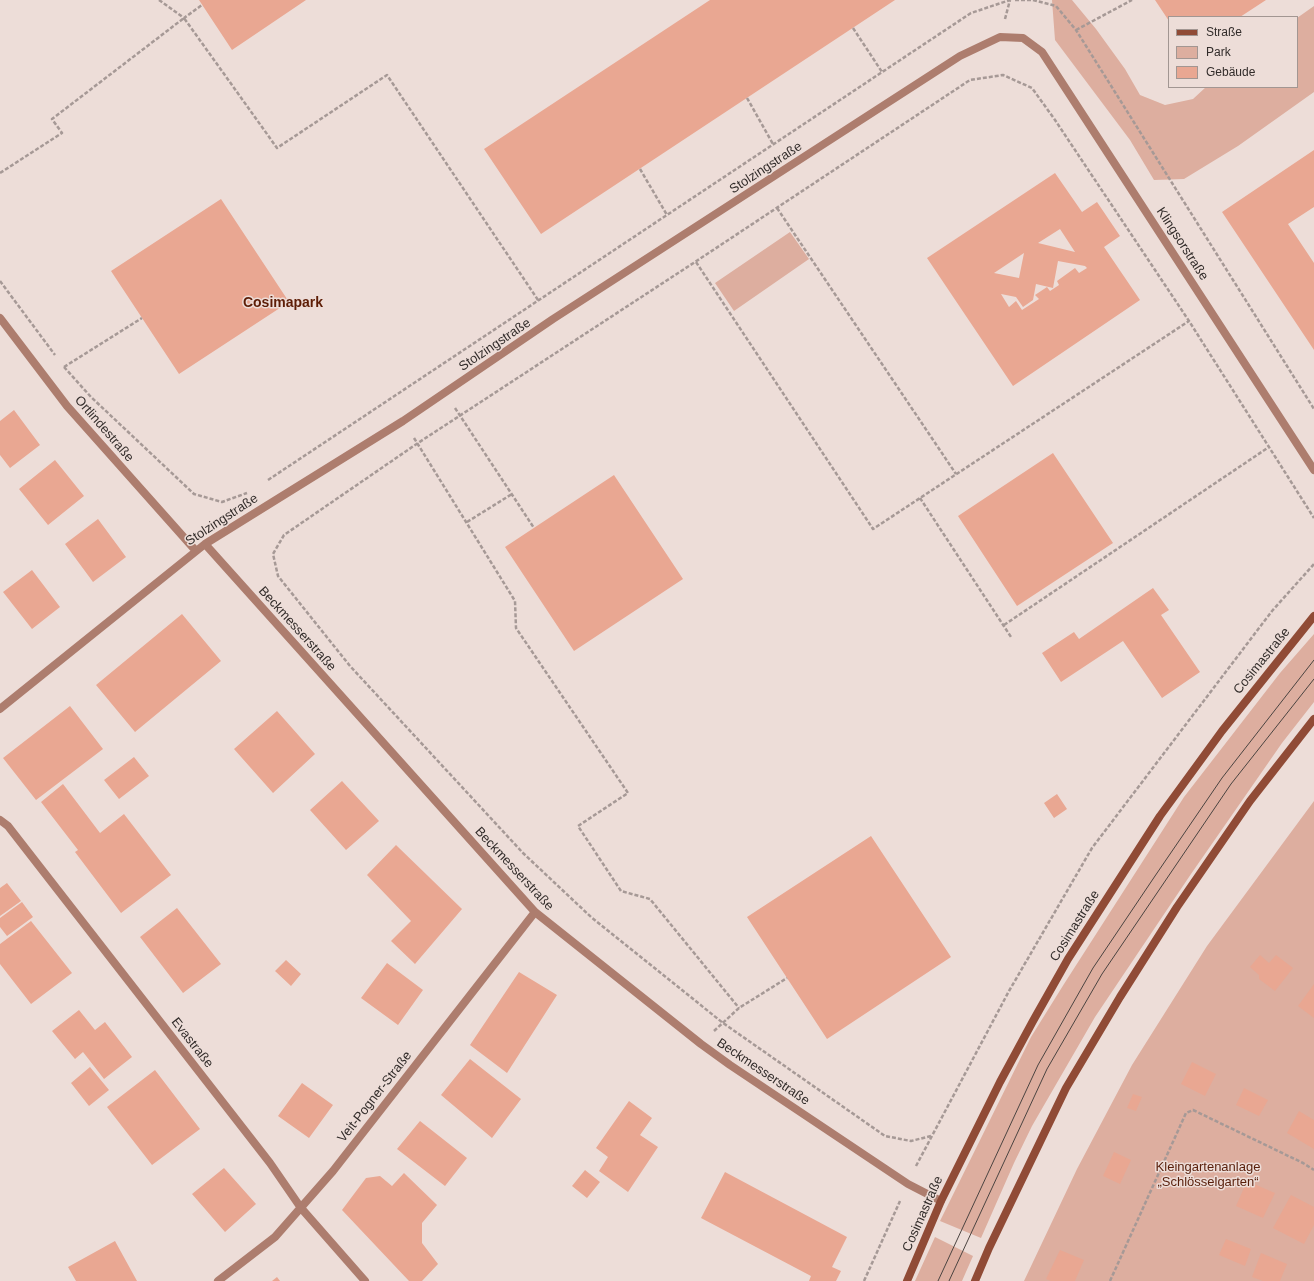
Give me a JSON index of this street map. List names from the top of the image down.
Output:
{
  "streets": {
    "main road": ["Cosimastraße"],
    "street": [
      "Stolzingstraße",
      "Klingsorstraße",
      "Ortlindestraße",
      "Beckmesserstraße",
      "Evastraße",
      "Veit-Pogner-Straße"
    ]
  },
  "crossings": [
    ["Stolzingstraße", "Klingsorstraße"],
    ["Stolzingstraße", "Ortlindestraße"],
    ["Stolzingstraße", "Beckmesserstraße"],
    ["Beckmesserstraße", "Cosimastraße"],
    ["Beckmesserstraße", "Veit-Pogner-Straße"],
    ["Evastraße", "Veit-Pogner-Straße"]
  ],
  "districts": ["Cosimapark"],
  "parks": ["Kleingartenanlage „Schlösselgarten“"],
  "legend": ["Straße", "Park", "Gebäude"]
}
